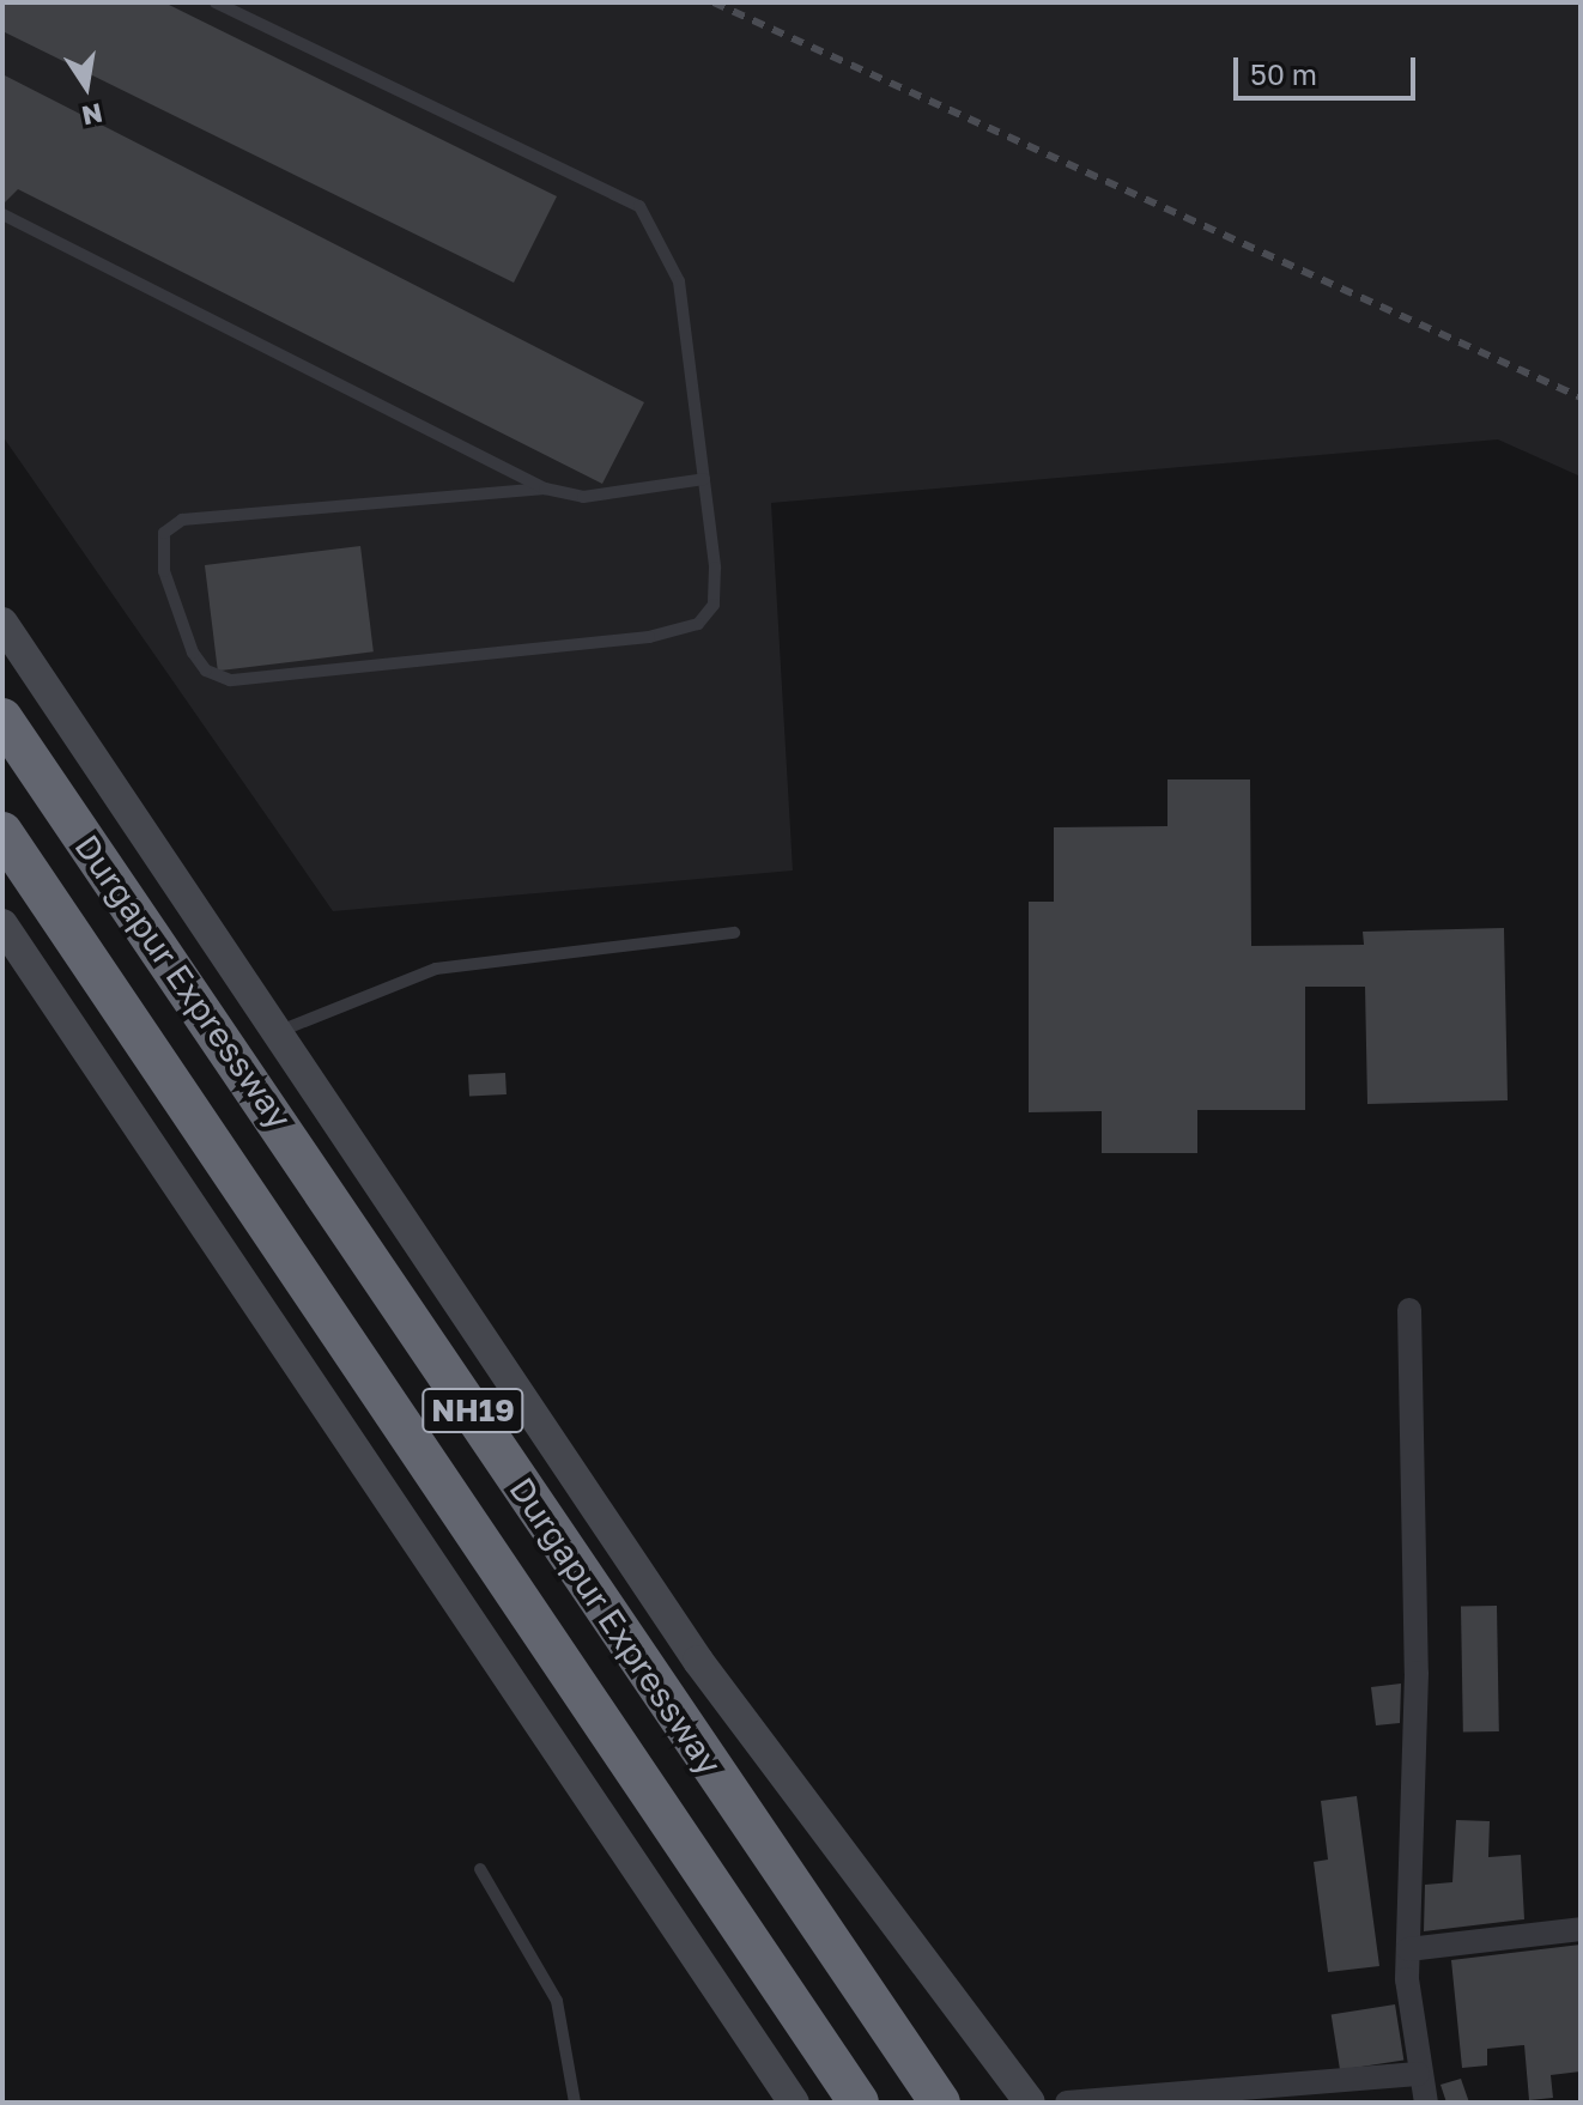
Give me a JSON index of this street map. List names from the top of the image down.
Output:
{
  "streets": {
    "highway": ["Durgapur Expressway", "NH19"]
  },
  "scale_bar": "50 m",
  "north": "bottom"
}
